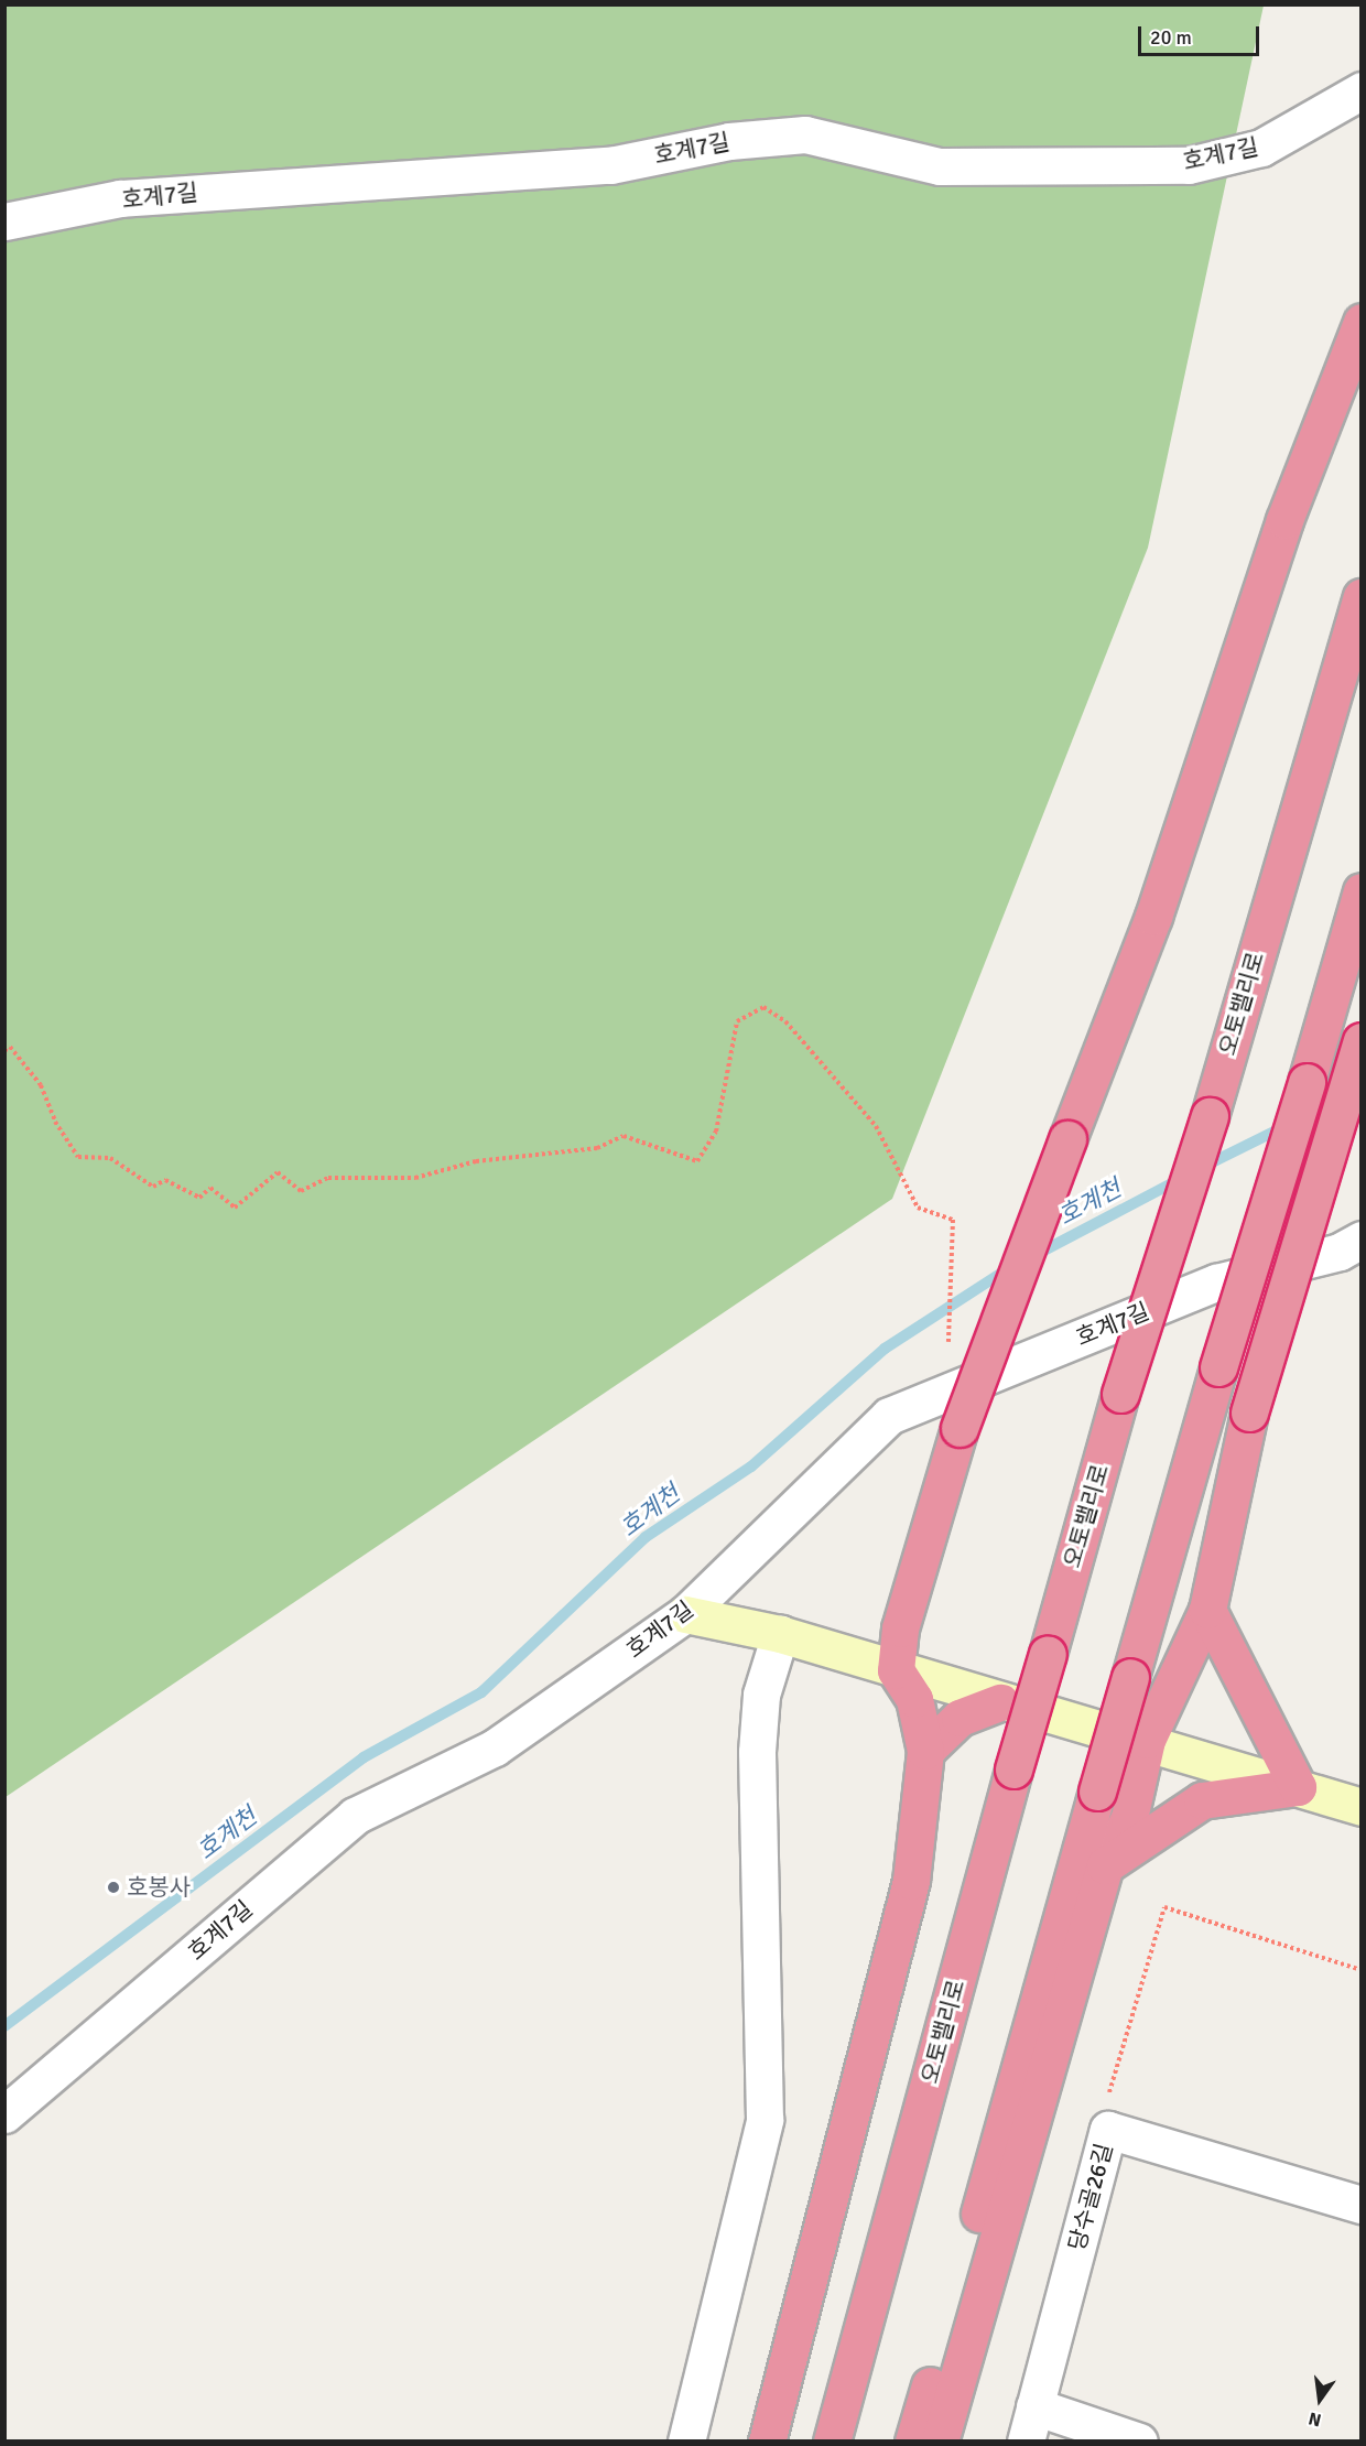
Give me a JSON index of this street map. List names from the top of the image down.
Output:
{
  "streets": {
    "highway": ["오토밸리로"],
    "street": ["호계7길", "당수골26길"]
  },
  "water": ["호계천"],
  "places": ["호봉사"],
  "scale_bar": "20 m",
  "north": "bottom"
}
